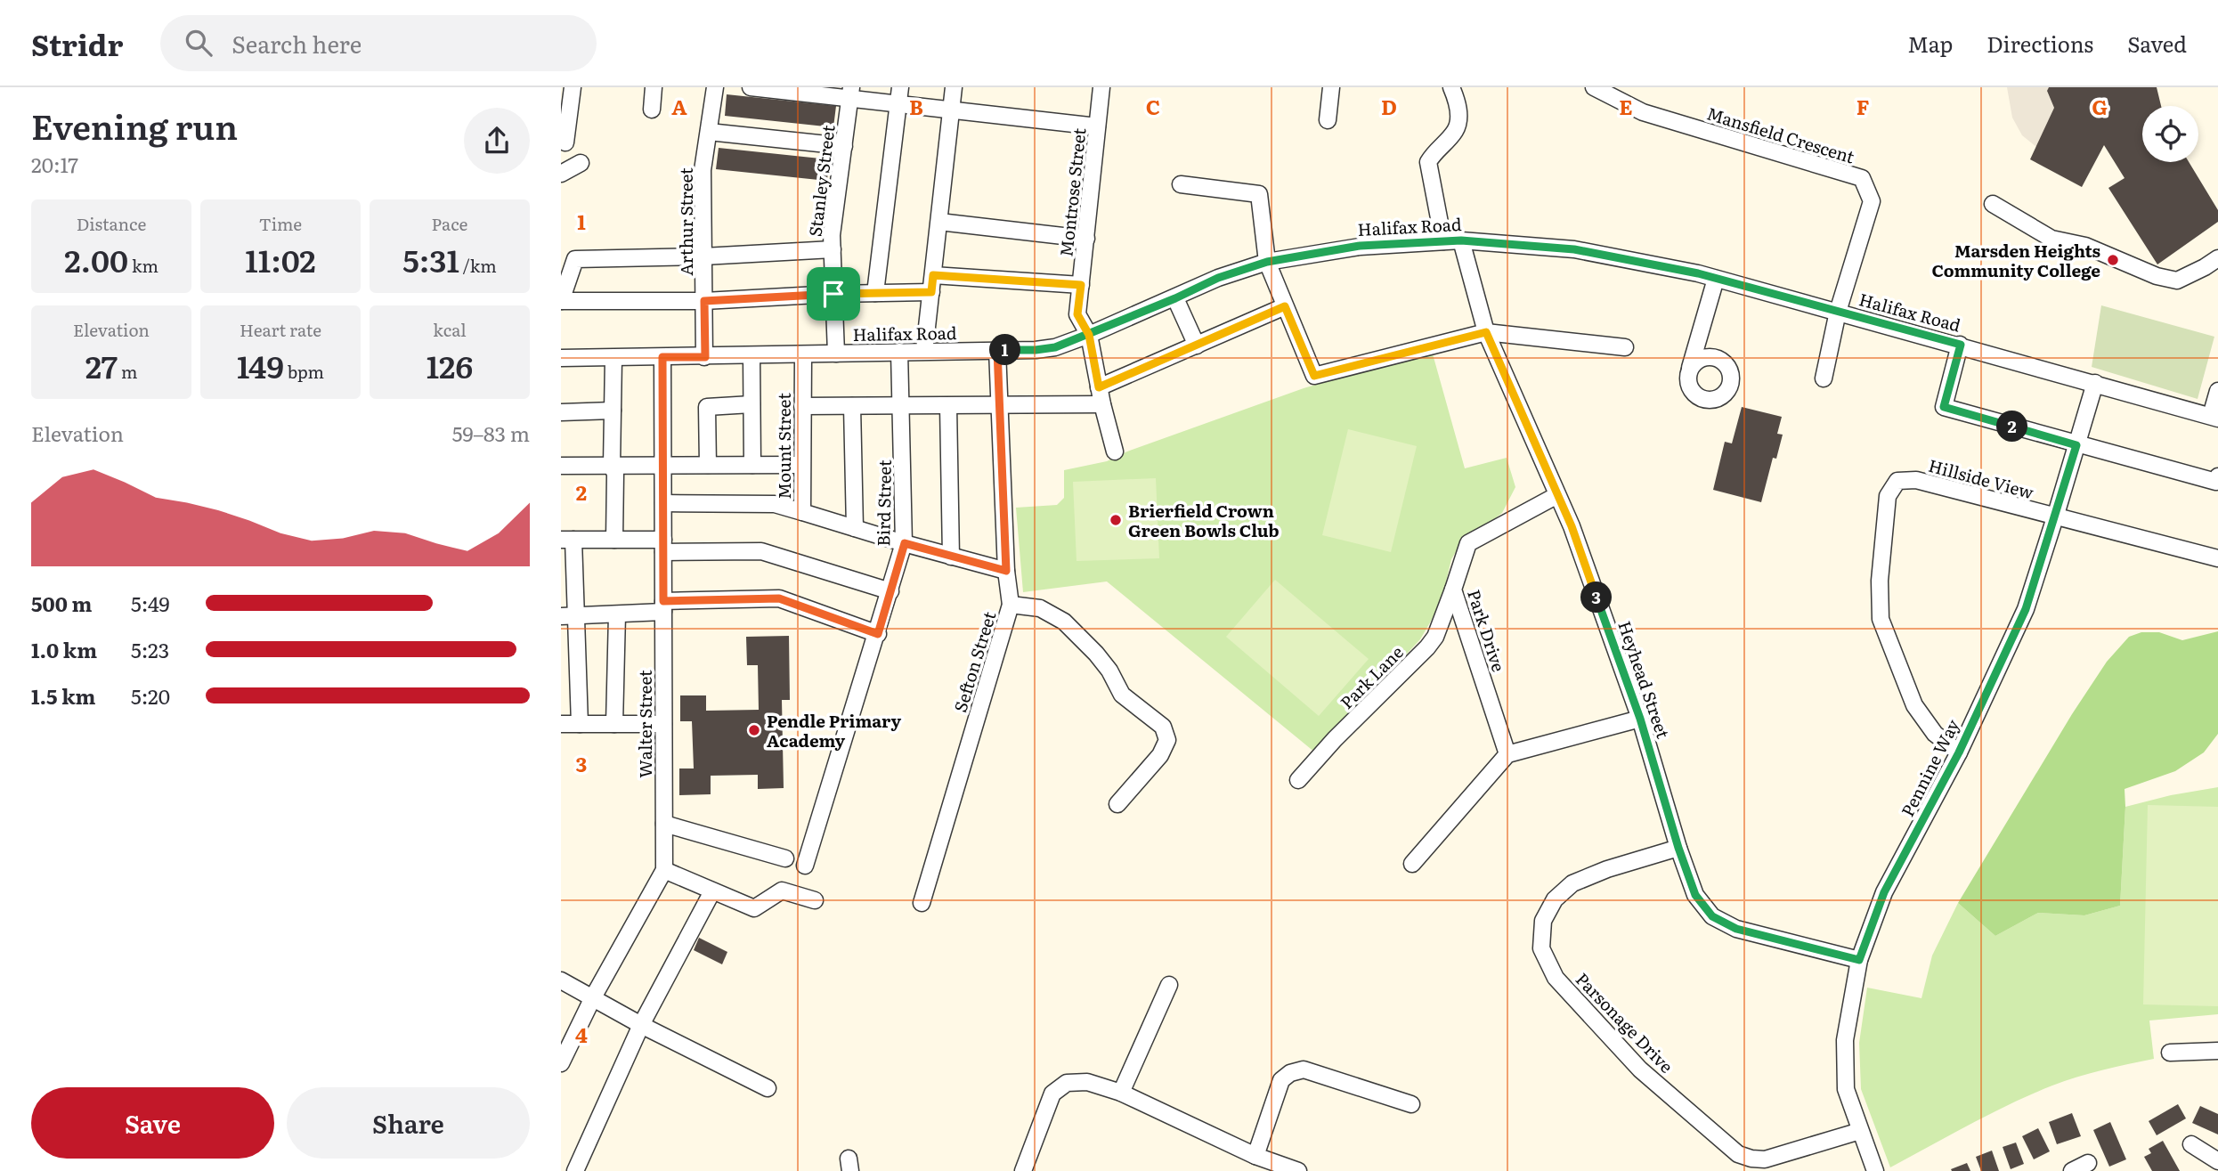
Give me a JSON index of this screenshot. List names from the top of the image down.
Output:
{
  "streets": {
    "street": [
      "Mansfield Crescent",
      "Stanley Street",
      "Montrose Street",
      "Arthur Street",
      "Halifax Road",
      "Mount Street",
      "Hillside View",
      "Bird Street",
      "Park Drive",
      "Sefton Street",
      "Park Lane",
      "Heyhead Street",
      "Walter Street",
      "Pennine Way",
      "Parsonage Drive"
    ]
  },
  "crossings": [
    ["Mansfield Crescent", "Halifax Road"],
    ["Stanley Street", "Halifax Road"],
    ["Montrose Street", "Halifax Road"],
    ["Arthur Street", "Halifax Road"],
    ["Halifax Road", "Mount Street"],
    ["Halifax Road", "Bird Street"],
    ["Halifax Road", "Sefton Street"],
    ["Halifax Road", "Heyhead Street"],
    ["Halifax Road", "Walter Street"],
    ["Halifax Road", "Pennine Way"],
    ["Mount Street", "Bird Street"],
    ["Mount Street", "Sefton Street"],
    ["Hillside View", "Pennine Way"],
    ["Park Drive", "Park Lane"],
    ["Park Drive", "Heyhead Street"],
    ["Heyhead Street", "Pennine Way"],
    ["Heyhead Street", "Parsonage Drive"],
    ["Pennine Way", "Parsonage Drive"]
  ],
  "places": ["Marsden Heights Community College", "Brierfield Crown Green Bowls Club", "Pendle Primary Academy"],
  "page": {
    "header": "Stridr",
    "search": "Search here",
    "nav": ["Map", "Directions", "Saved"],
    "heading": ["Evening run", "20:17"],
    "stats": [
      ["Distance", "2.00 km"],
      ["Time", "11:02"],
      ["Pace", "5:31 /km"],
      ["Elevation", "27 m"],
      ["Heart rate", "149 bpm"],
      ["kcal", "126"]
    ],
    "pins": ["1", "2", "3"],
    "chart": ["Elevation", "59–83 m"],
    "list": [
      {
        "name": "500 m",
        "note": "5:49"
      },
      {
        "name": "1.0 km",
        "note": "5:23"
      },
      {
        "name": "1.5 km",
        "note": "5:20"
      }
    ],
    "buttons": ["Save", "Share"]
  },
  "grid": {
    "columns": [
      "A",
      "B",
      "C",
      "D",
      "E",
      "F",
      "G"
    ],
    "rows": [
      "1",
      "2",
      "3",
      "4"
    ]
  }
}
